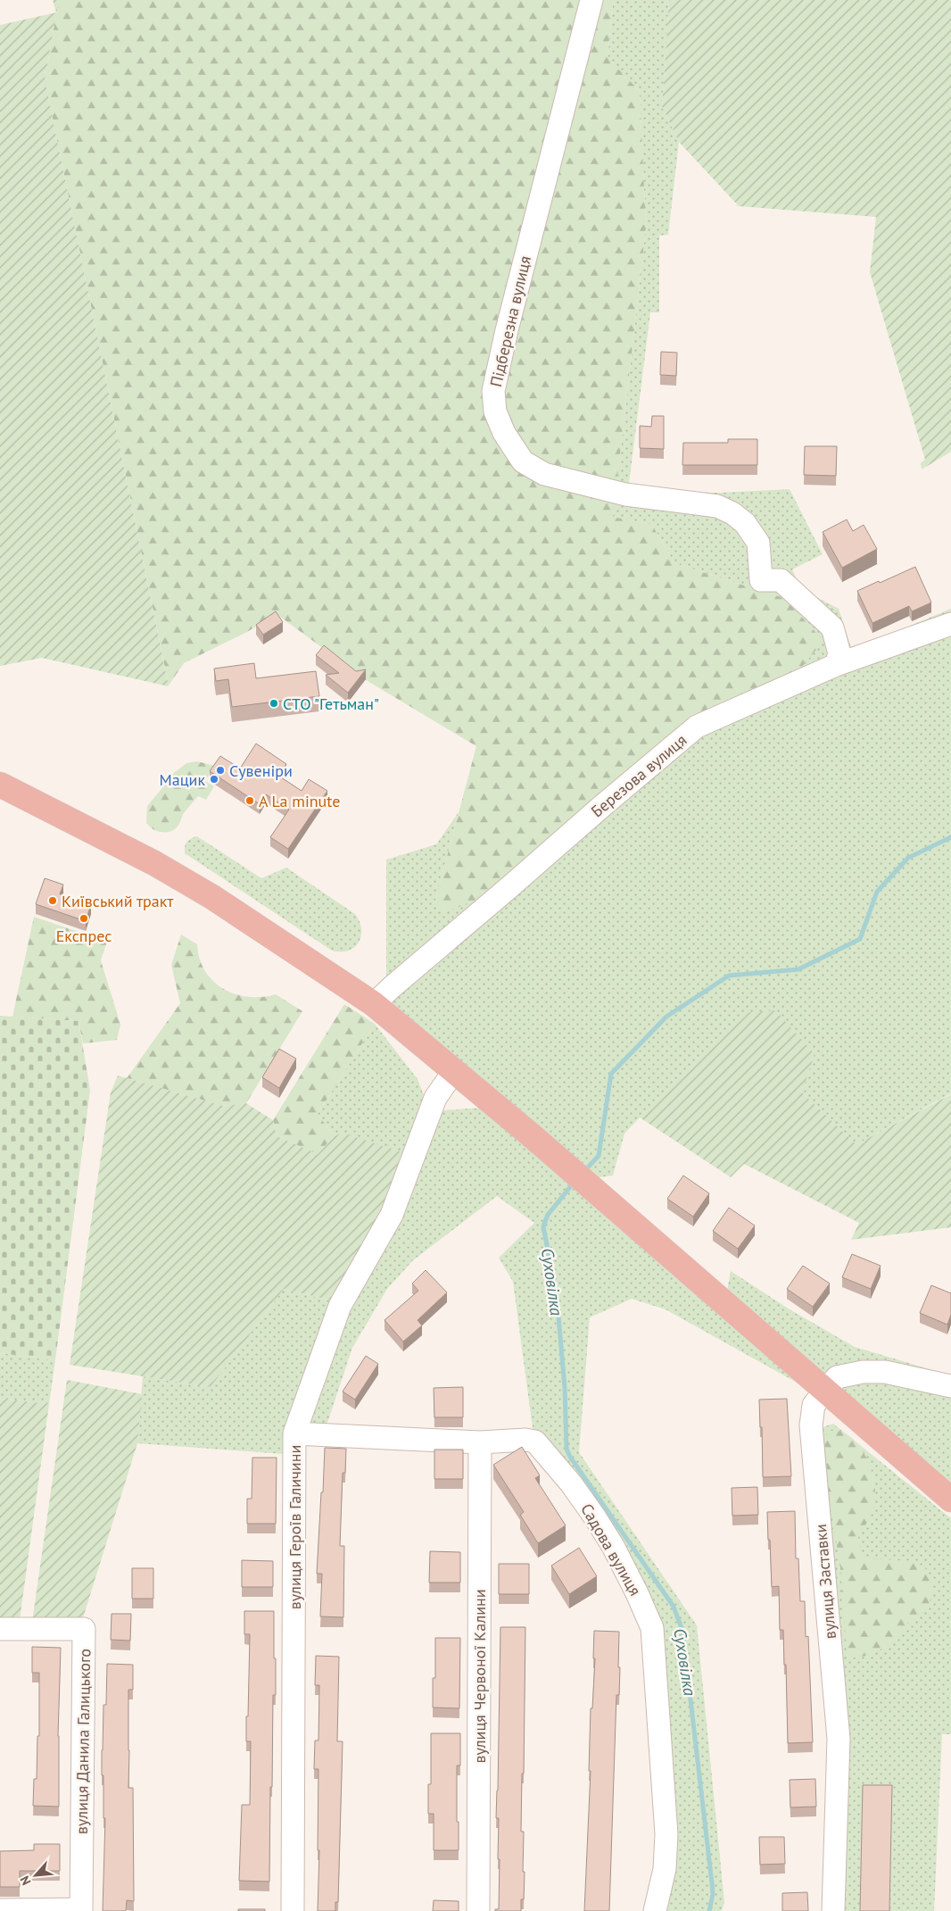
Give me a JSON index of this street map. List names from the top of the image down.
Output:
{
  "streets": {
    "street": [
      "Підберезна вулиця",
      "Березова вулиця",
      "вулиця Героїв Галичини",
      "Садова вулиця",
      "вулиця Заставки",
      "вулиця Червоної Калини",
      "вулиця Данила Галицького"
    ]
  },
  "crossings": [
    ["Підберезна вулиця", "Березова вулиця"],
    ["вулиця Героїв Галичини", "Садова вулиця"],
    ["Садова вулиця", "вулиця Червоної Калини"]
  ],
  "water": ["Суховілка"],
  "places": [
    "СТО \"Гетьман\"",
    "Сувеніри",
    "Мацик",
    "A La minute",
    "Київський тракт",
    "Експрес"
  ],
  "north": "bottom left"
}
